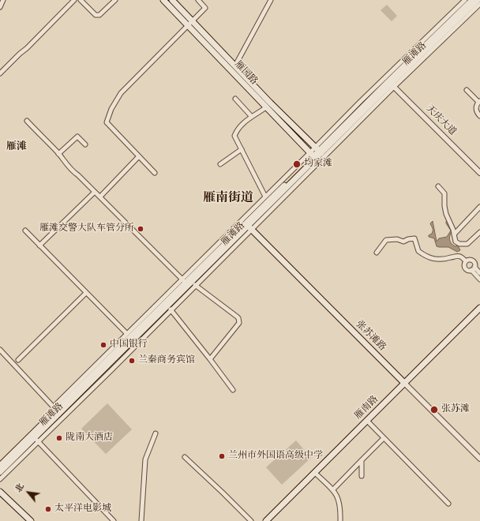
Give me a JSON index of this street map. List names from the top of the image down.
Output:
{
  "streets": {
    "main road": [
      "雁滩路",
      "雁园路",
      "张苏滩路",
      "雁南路"
    ],
    "street": ["天庆大道"]
  },
  "crossings": [
    ["雁滩路", "雁园路"],
    ["雁滩路", "天庆大道"],
    ["雁滩路", "张苏滩路"],
    ["张苏滩路", "雁南路"]
  ],
  "districts": ["雁滩", "雁南街道"],
  "places": [
    "均家滩",
    "雁滩交警大队车管分所",
    "中国银行",
    "兰秦商务宾馆",
    "张苏滩",
    "陇南大酒店",
    "兰州市外国语高级中学",
    "太平洋电影城"
  ],
  "north": "top left"
}
